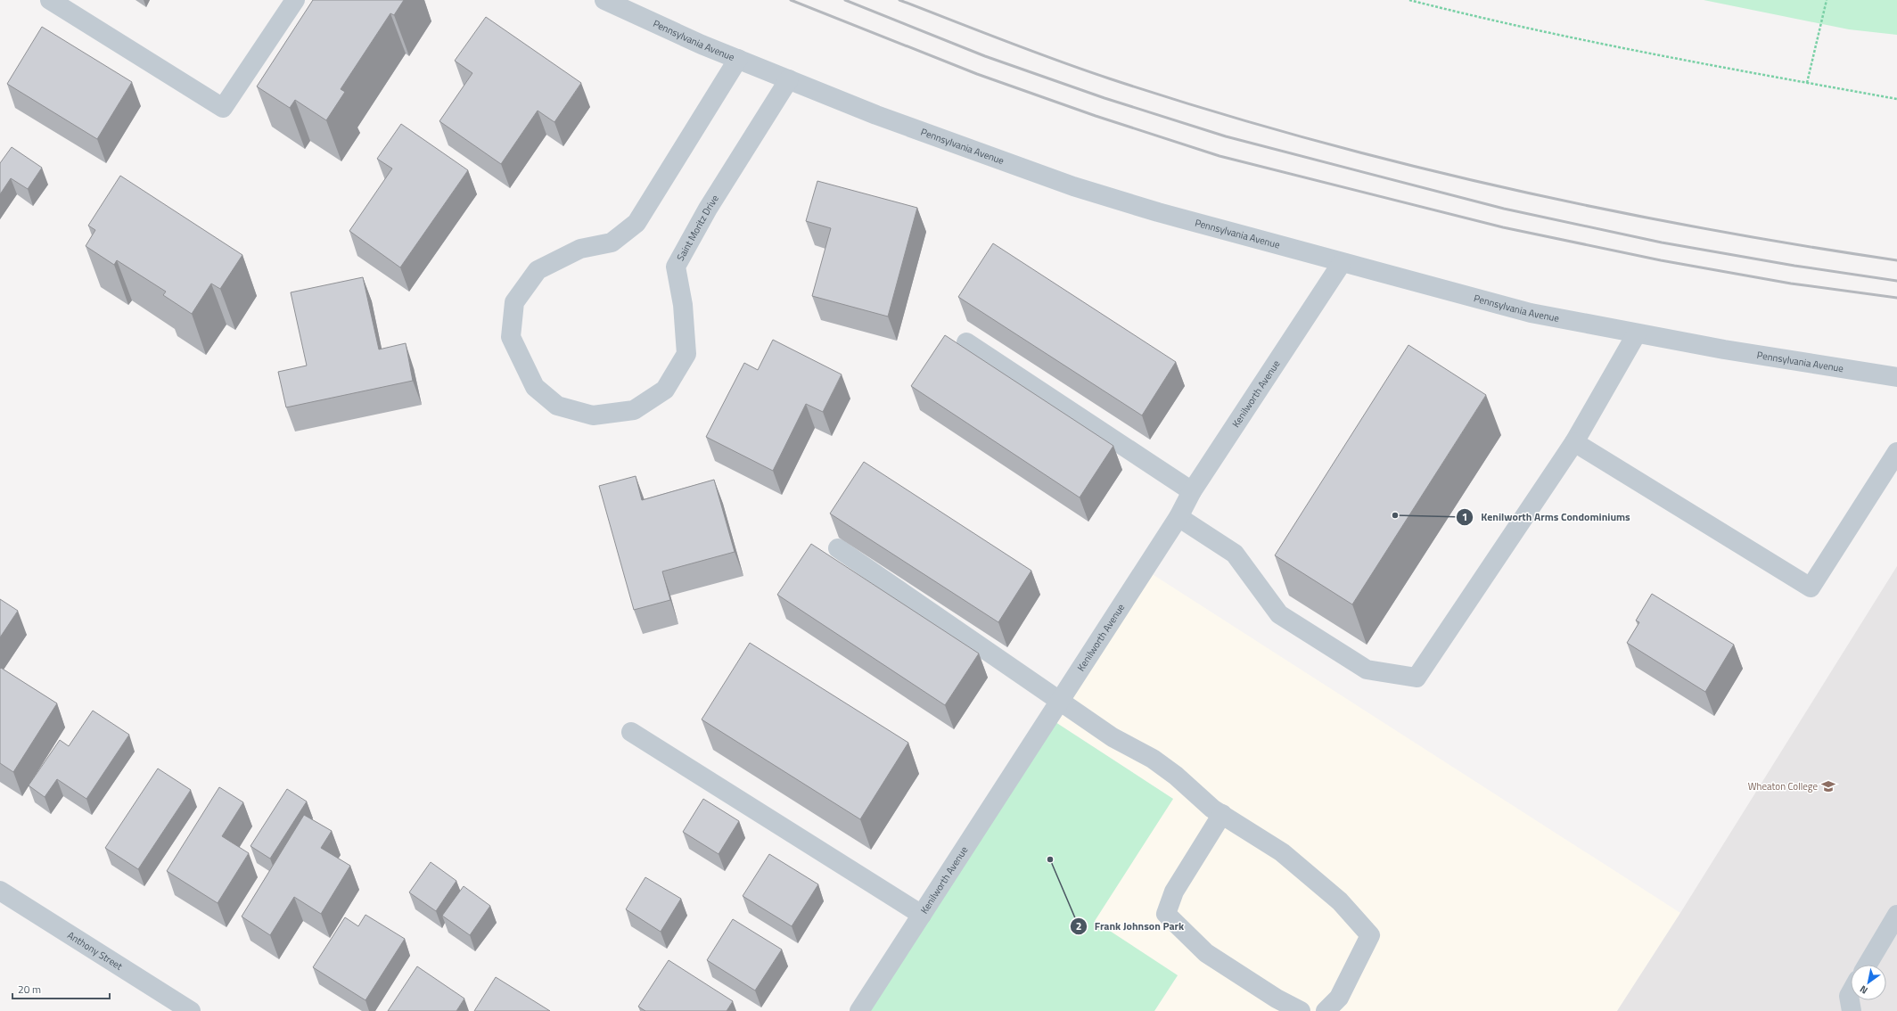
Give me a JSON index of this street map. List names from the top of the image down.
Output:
{
  "streets": {
    "street": [
      "Pennsylvania Avenue",
      "Saint Moritz Drive",
      "Kenilworth Avenue",
      "Anthony Street"
    ]
  },
  "crossings": [
    ["Pennsylvania Avenue", "Saint Moritz Drive"],
    ["Pennsylvania Avenue", "Kenilworth Avenue"]
  ],
  "places": {
    "other": ["Kenilworth Arms Condominiums", "Frank Johnson Park"],
    "school or university": ["Wheaton College"]
  },
  "scale_bar": "20 m",
  "north": "bottom left"
}
